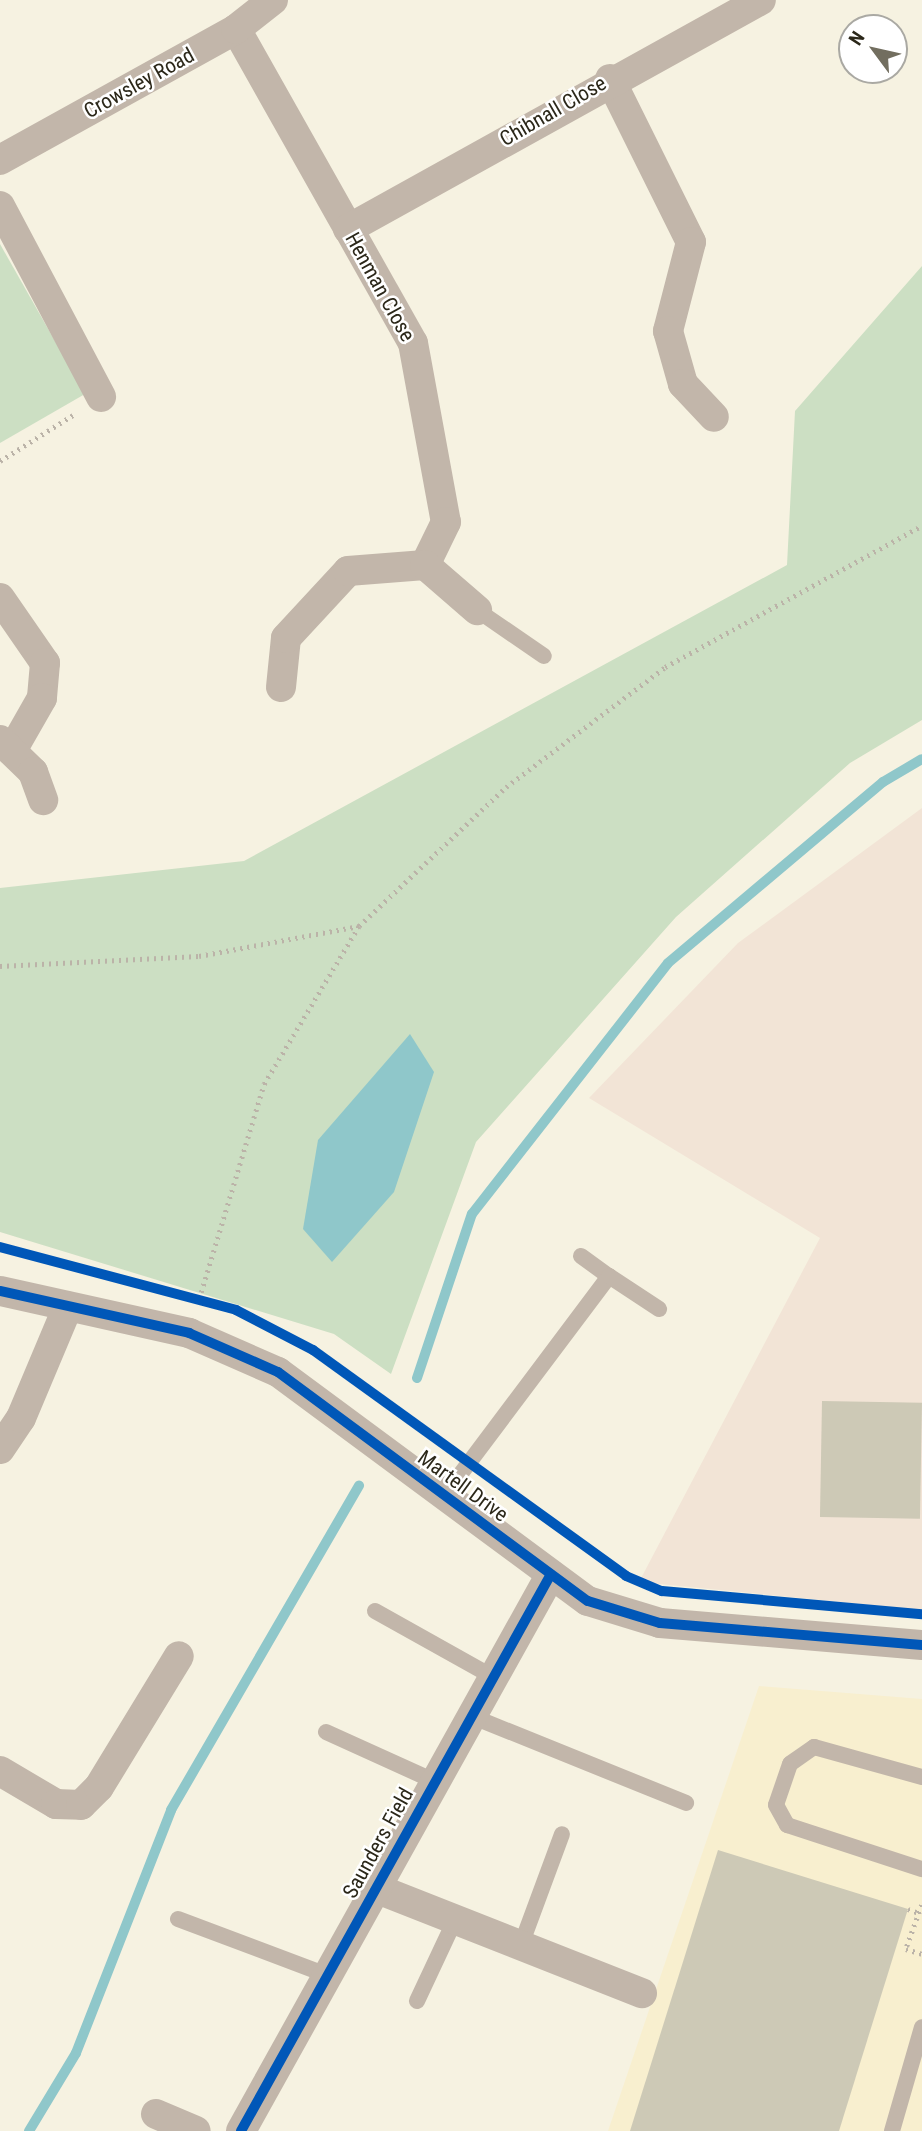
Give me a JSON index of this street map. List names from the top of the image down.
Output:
{
  "streets": {
    "street": [
      "Crowsley Road",
      "Chibnall Close",
      "Henman Close",
      "Martell Drive",
      "Saunders Field"
    ]
  },
  "crossings": [
    ["Crowsley Road", "Henman Close"],
    ["Chibnall Close", "Henman Close"],
    ["Martell Drive", "Saunders Field"]
  ],
  "north": "top left"
}
